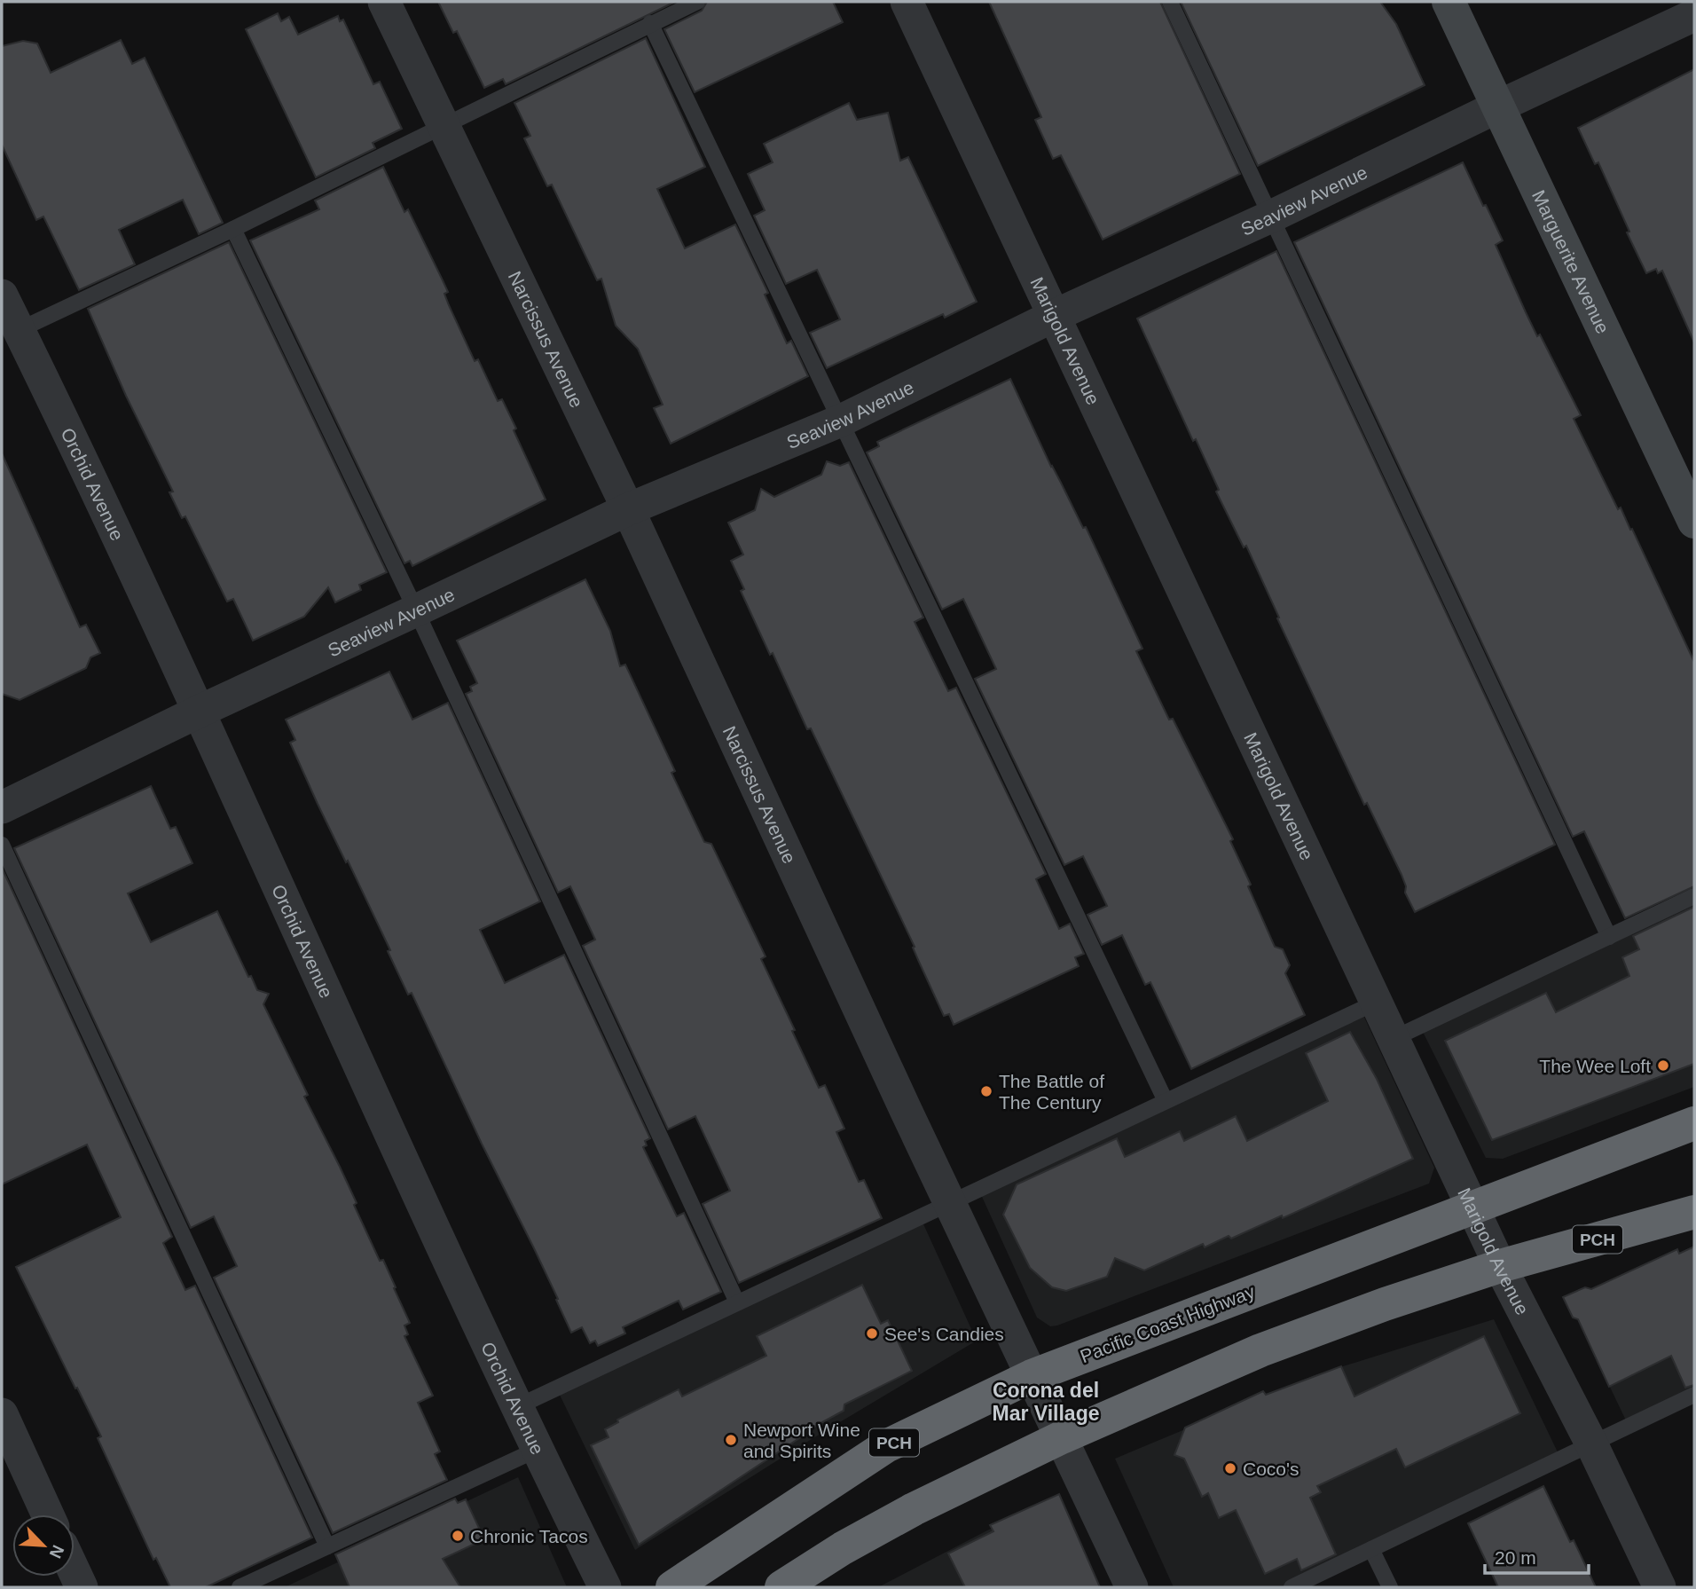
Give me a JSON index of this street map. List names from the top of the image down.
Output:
{
  "streets": {
    "highway": ["PCH", "Pacific Coast Highway"],
    "street": [
      "Seaview Avenue",
      "Marguerite Avenue",
      "Narcissus Avenue",
      "Marigold Avenue",
      "Orchid Avenue"
    ]
  },
  "crossings": [
    ["Seaview Avenue", "Marguerite Avenue"],
    ["Seaview Avenue", "Narcissus Avenue"],
    ["Seaview Avenue", "Marigold Avenue"],
    ["Seaview Avenue", "Orchid Avenue"],
    ["Narcissus Avenue", "PCH"],
    ["Narcissus Avenue", "Pacific Coast Highway"],
    ["Marigold Avenue", "PCH"],
    ["Marigold Avenue", "Pacific Coast Highway"]
  ],
  "districts": ["Corona del Mar Village"],
  "places": [
    "The Wee Loft",
    "The Battle of The Century",
    "See's Candies",
    "Newport Wine and Spirits",
    "Coco's",
    "Chronic Tacos"
  ],
  "scale_bar": "20 m",
  "north": "bottom right"
}
